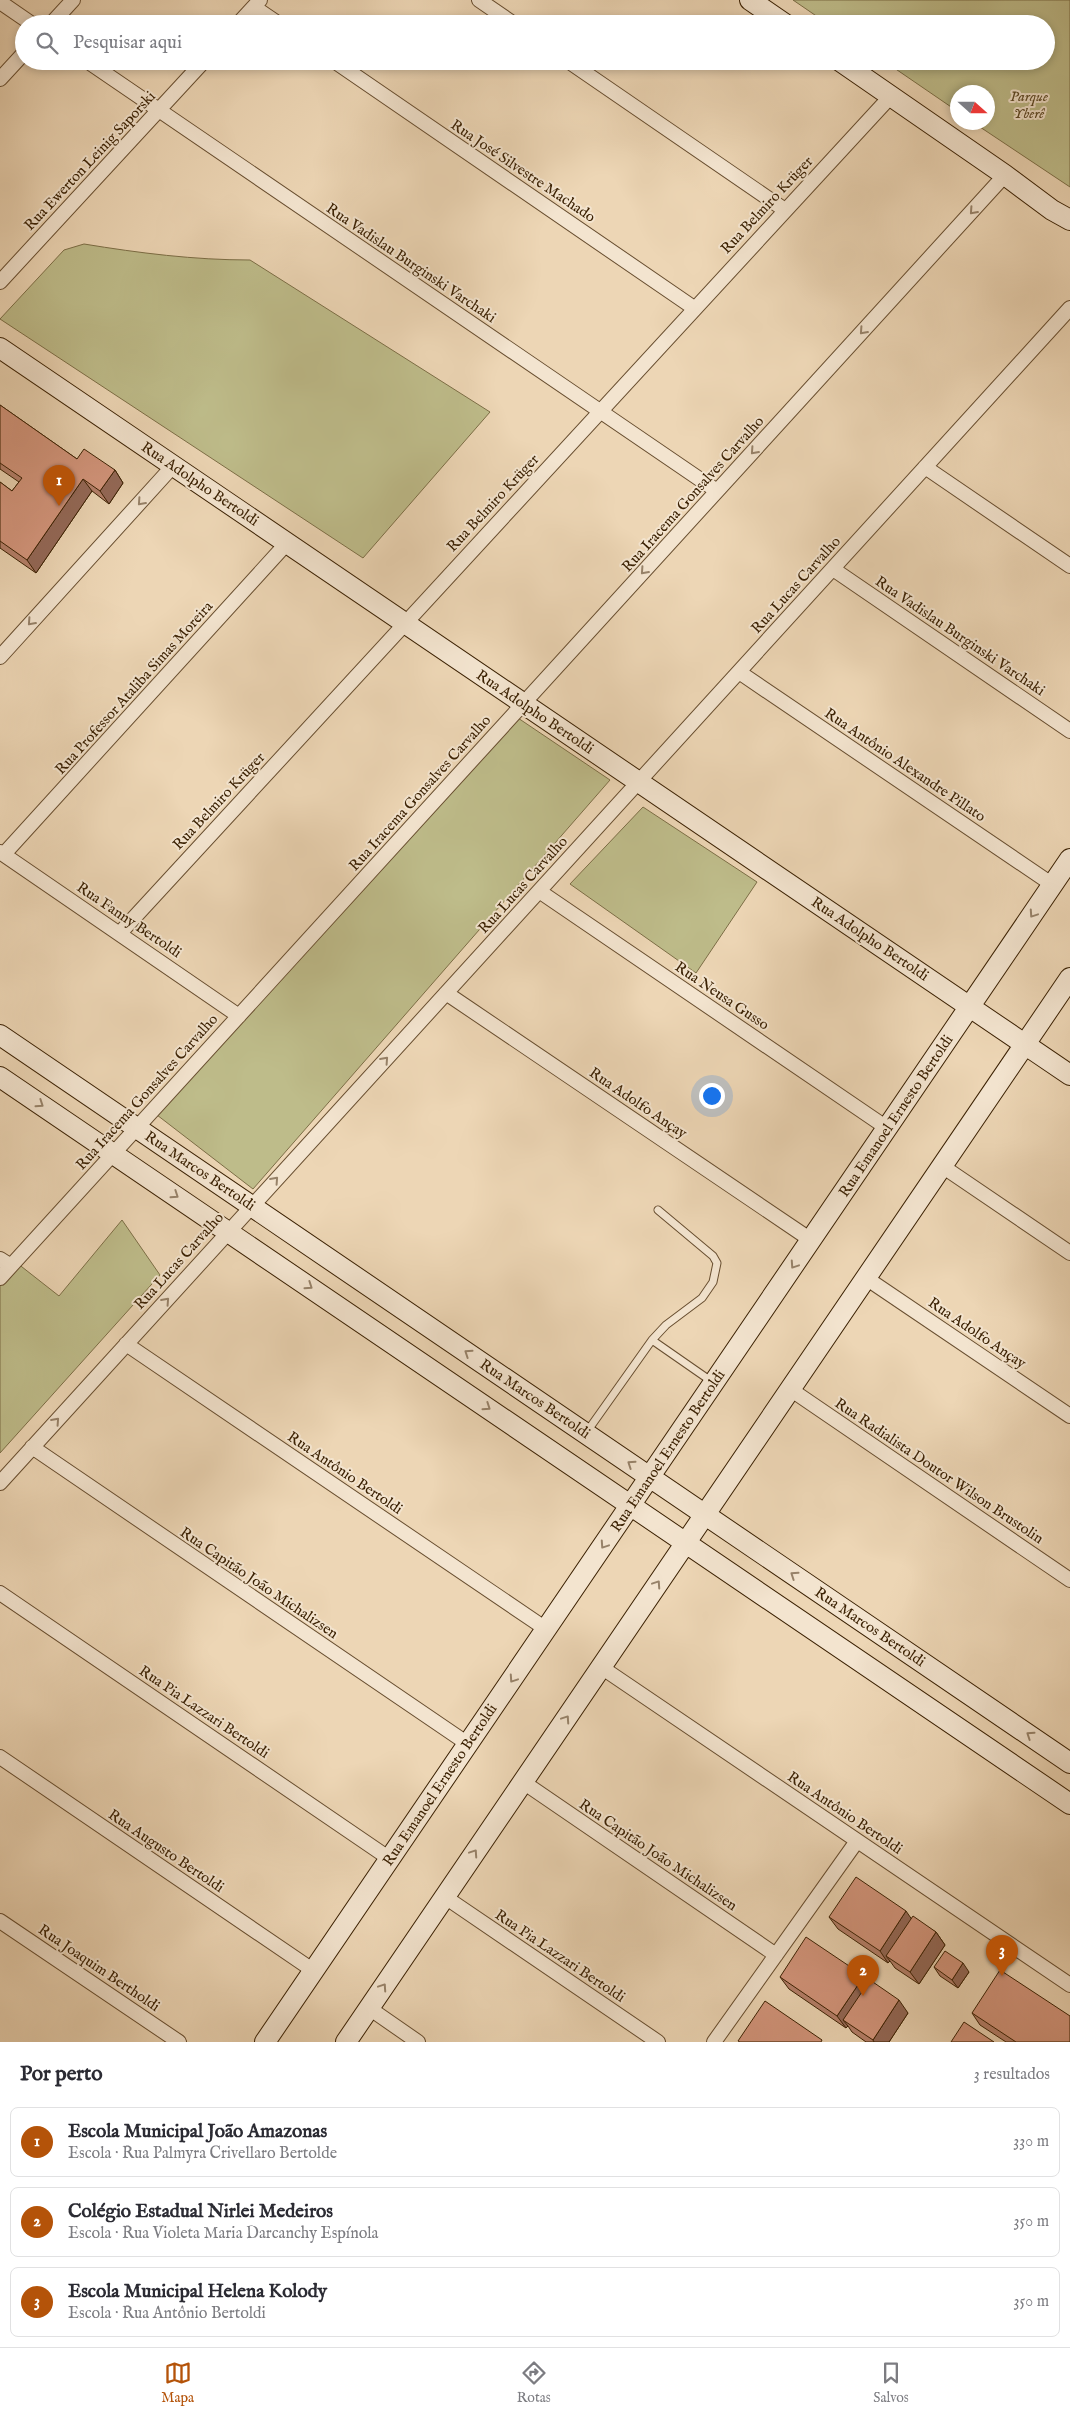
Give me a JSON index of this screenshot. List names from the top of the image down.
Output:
{
  "streets": {
    "street": [
      "Rua Ewerton Leinig Saporski",
      "Rua José Silvestre Machado",
      "Rua Belmiro Krüger",
      "Rua Vadislau Burginski Varchaki",
      "Rua Adolpho Bertoldi",
      "Rua Iracema Gonsalves Carvalho",
      "Rua Lucas Carvalho",
      "Rua Professor Ataliba Simas Moreira",
      "Rua Antônio Alexandre Pillato",
      "Rua Fanny Bertoldi",
      "Rua Neusa Gusso",
      "Rua Adolfo Ançay",
      "Rua Emanoel Ernesto Bertoldi",
      "Rua Marcos Bertoldi",
      "Rua Radialista Doutor Wilson Brustolin",
      "Rua Antônio Bertoldi",
      "Rua Capitão João Michalizsen",
      "Rua Pia Lazzari Bertoldi",
      "Rua Augusto Bertoldi",
      "Rua Joaquim Bertholdi"
    ]
  },
  "crossings": [
    ["Rua Ewerton Leinig Saporski", "Rua Vadislau Burginski Varchaki"],
    ["Rua José Silvestre Machado", "Rua Belmiro Krüger"],
    ["Rua Belmiro Krüger", "Rua Vadislau Burginski Varchaki"],
    ["Rua Belmiro Krüger", "Rua Adolpho Bertoldi"],
    ["Rua Belmiro Krüger", "Rua Fanny Bertoldi"],
    ["Rua Vadislau Burginski Varchaki", "Rua Iracema Gonsalves Carvalho"],
    ["Rua Vadislau Burginski Varchaki", "Rua Lucas Carvalho"],
    ["Rua Adolpho Bertoldi", "Rua Iracema Gonsalves Carvalho"],
    ["Rua Adolpho Bertoldi", "Rua Lucas Carvalho"],
    ["Rua Adolpho Bertoldi", "Rua Professor Ataliba Simas Moreira"],
    ["Rua Adolpho Bertoldi", "Rua Emanoel Ernesto Bertoldi"],
    ["Rua Iracema Gonsalves Carvalho", "Rua Fanny Bertoldi"],
    ["Rua Iracema Gonsalves Carvalho", "Rua Marcos Bertoldi"],
    ["Rua Lucas Carvalho", "Rua Antônio Alexandre Pillato"],
    ["Rua Lucas Carvalho", "Rua Neusa Gusso"],
    ["Rua Lucas Carvalho", "Rua Adolfo Ançay"],
    ["Rua Lucas Carvalho", "Rua Marcos Bertoldi"],
    ["Rua Lucas Carvalho", "Rua Antônio Bertoldi"],
    ["Rua Lucas Carvalho", "Rua Capitão João Michalizsen"],
    ["Rua Professor Ataliba Simas Moreira", "Rua Fanny Bertoldi"],
    ["Rua Antônio Alexandre Pillato", "Rua Emanoel Ernesto Bertoldi"],
    ["Rua Neusa Gusso", "Rua Emanoel Ernesto Bertoldi"],
    ["Rua Adolfo Ançay", "Rua Emanoel Ernesto Bertoldi"],
    ["Rua Emanoel Ernesto Bertoldi", "Rua Marcos Bertoldi"],
    ["Rua Emanoel Ernesto Bertoldi", "Rua Antônio Bertoldi"],
    ["Rua Emanoel Ernesto Bertoldi", "Rua Capitão João Michalizsen"],
    ["Rua Emanoel Ernesto Bertoldi", "Rua Pia Lazzari Bertoldi"],
    ["Rua Emanoel Ernesto Bertoldi", "Rua Augusto Bertoldi"]
  ],
  "one_way": ["Rua Iracema Gonsalves Carvalho", "Rua Lucas Carvalho"],
  "parks": ["Parque Yberê"],
  "north": "right",
  "page": {
    "search": "Pesquisar aqui",
    "pins": ["1", "3", "2"],
    "heading": ["Por perto", "3 resultados"],
    "list": [
      {
        "mark": "1",
        "name": "Escola Municipal João Amazonas",
        "note": "Escola · Rua Palmyra Crivellaro Bertolde",
        "value": "330 m"
      },
      {
        "mark": "2",
        "name": "Colégio Estadual Nirlei Medeiros",
        "note": "Escola · Rua Violeta Maria Darcanchy Espínola",
        "value": "350 m"
      },
      {
        "mark": "3",
        "name": "Escola Municipal Helena Kolody",
        "note": "Escola · Rua Antônio Bertoldi",
        "value": "350 m"
      }
    ],
    "nav": ["Mapa", "Rotas", "Salvos"]
  }
}
